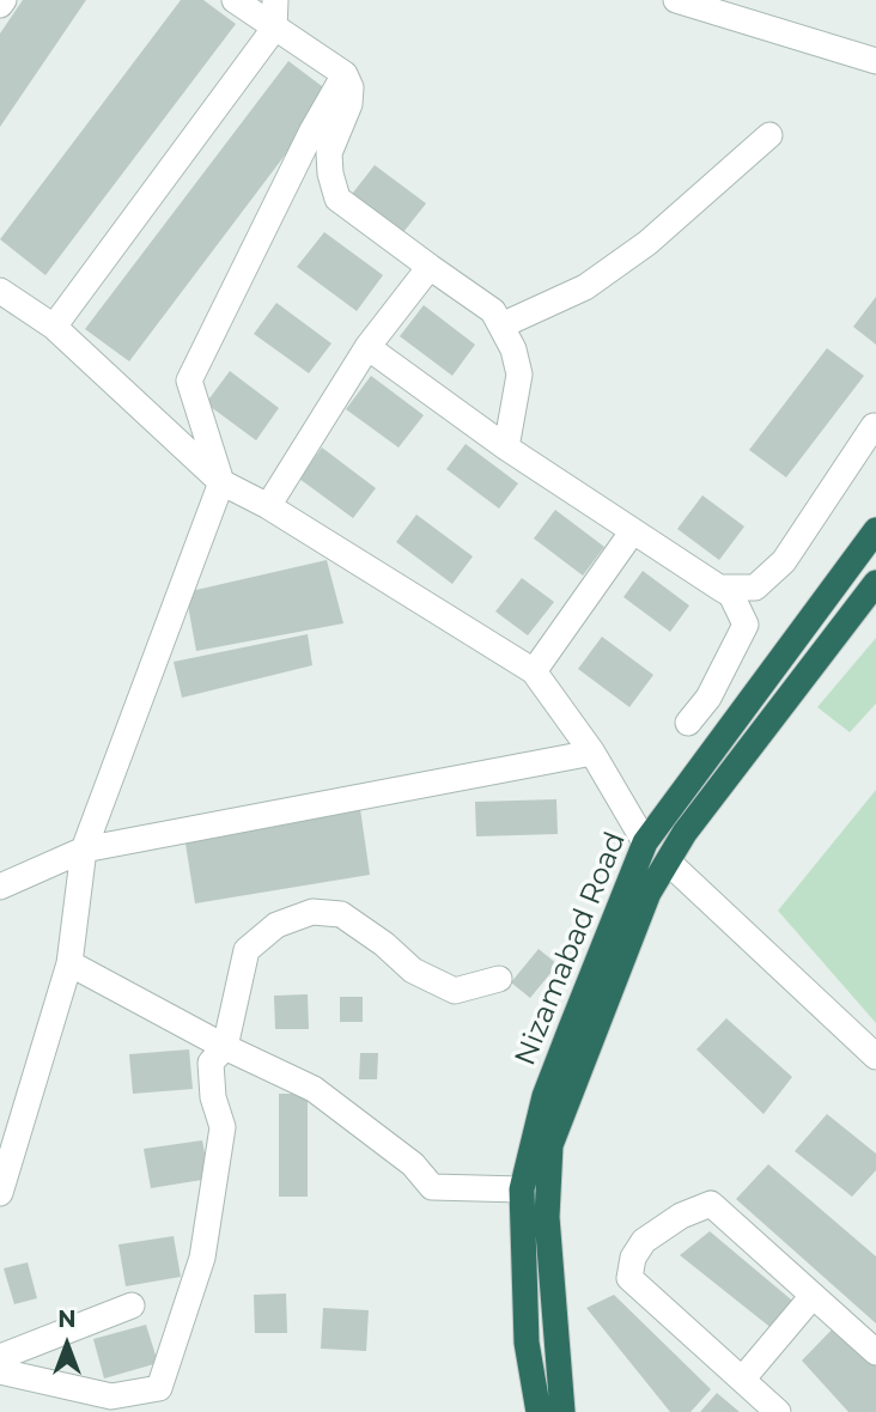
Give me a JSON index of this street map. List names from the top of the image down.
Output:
{
  "streets": {
    "highway": ["Nizamabad Road"]
  },
  "north": "top"
}
